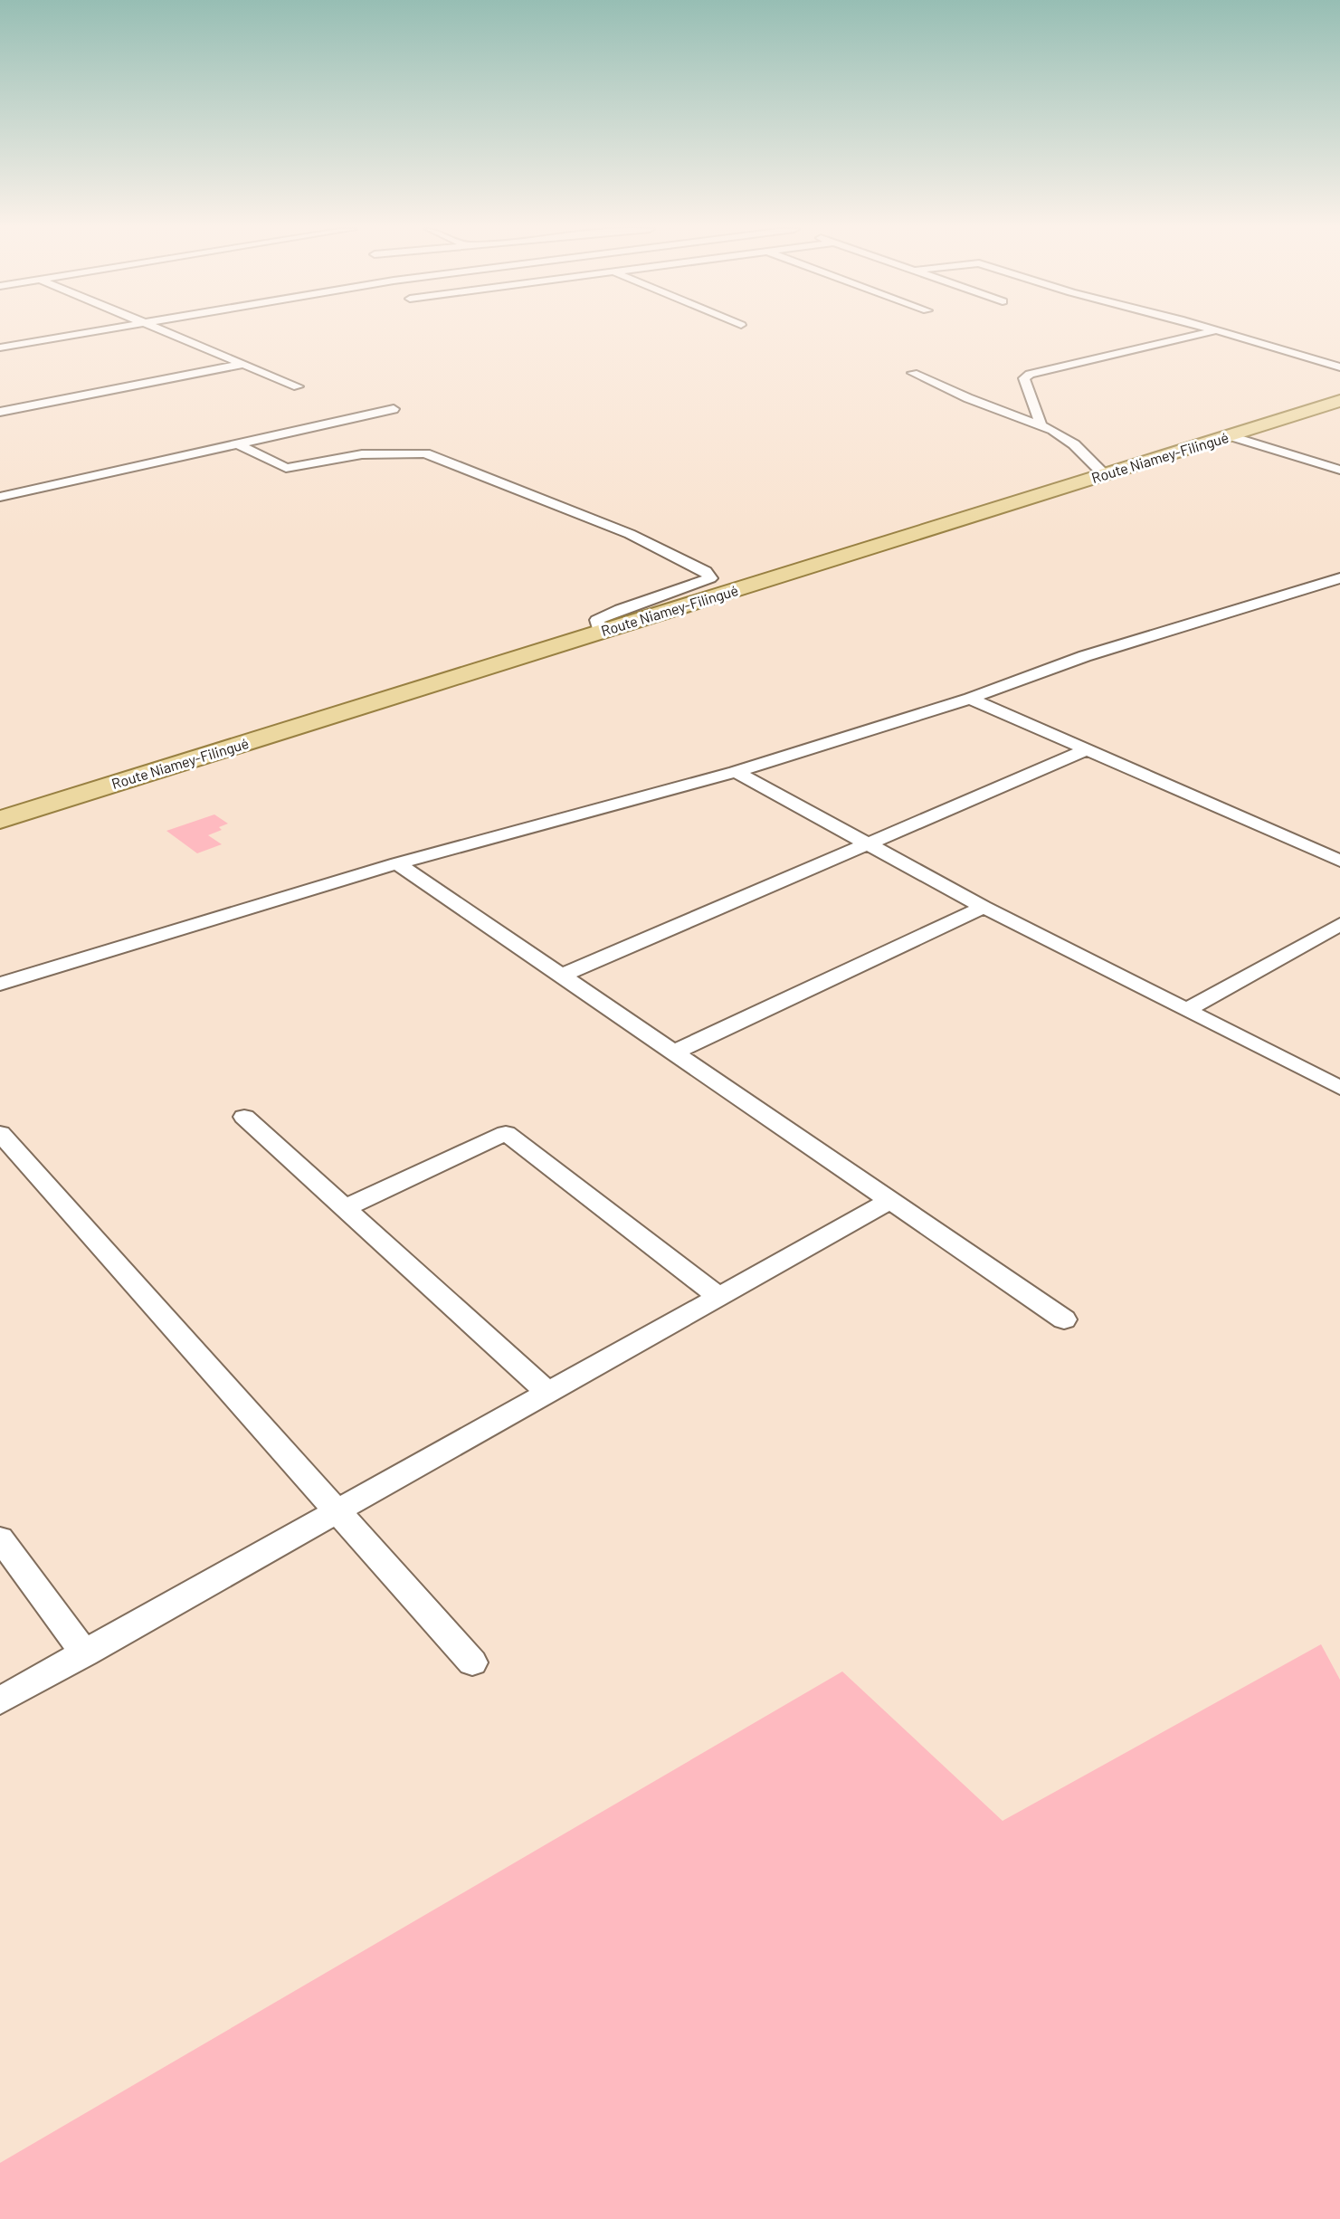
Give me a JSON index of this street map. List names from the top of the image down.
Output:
{
  "streets": {
    "main road": ["Route Niamey-Filingué"]
  }
}
